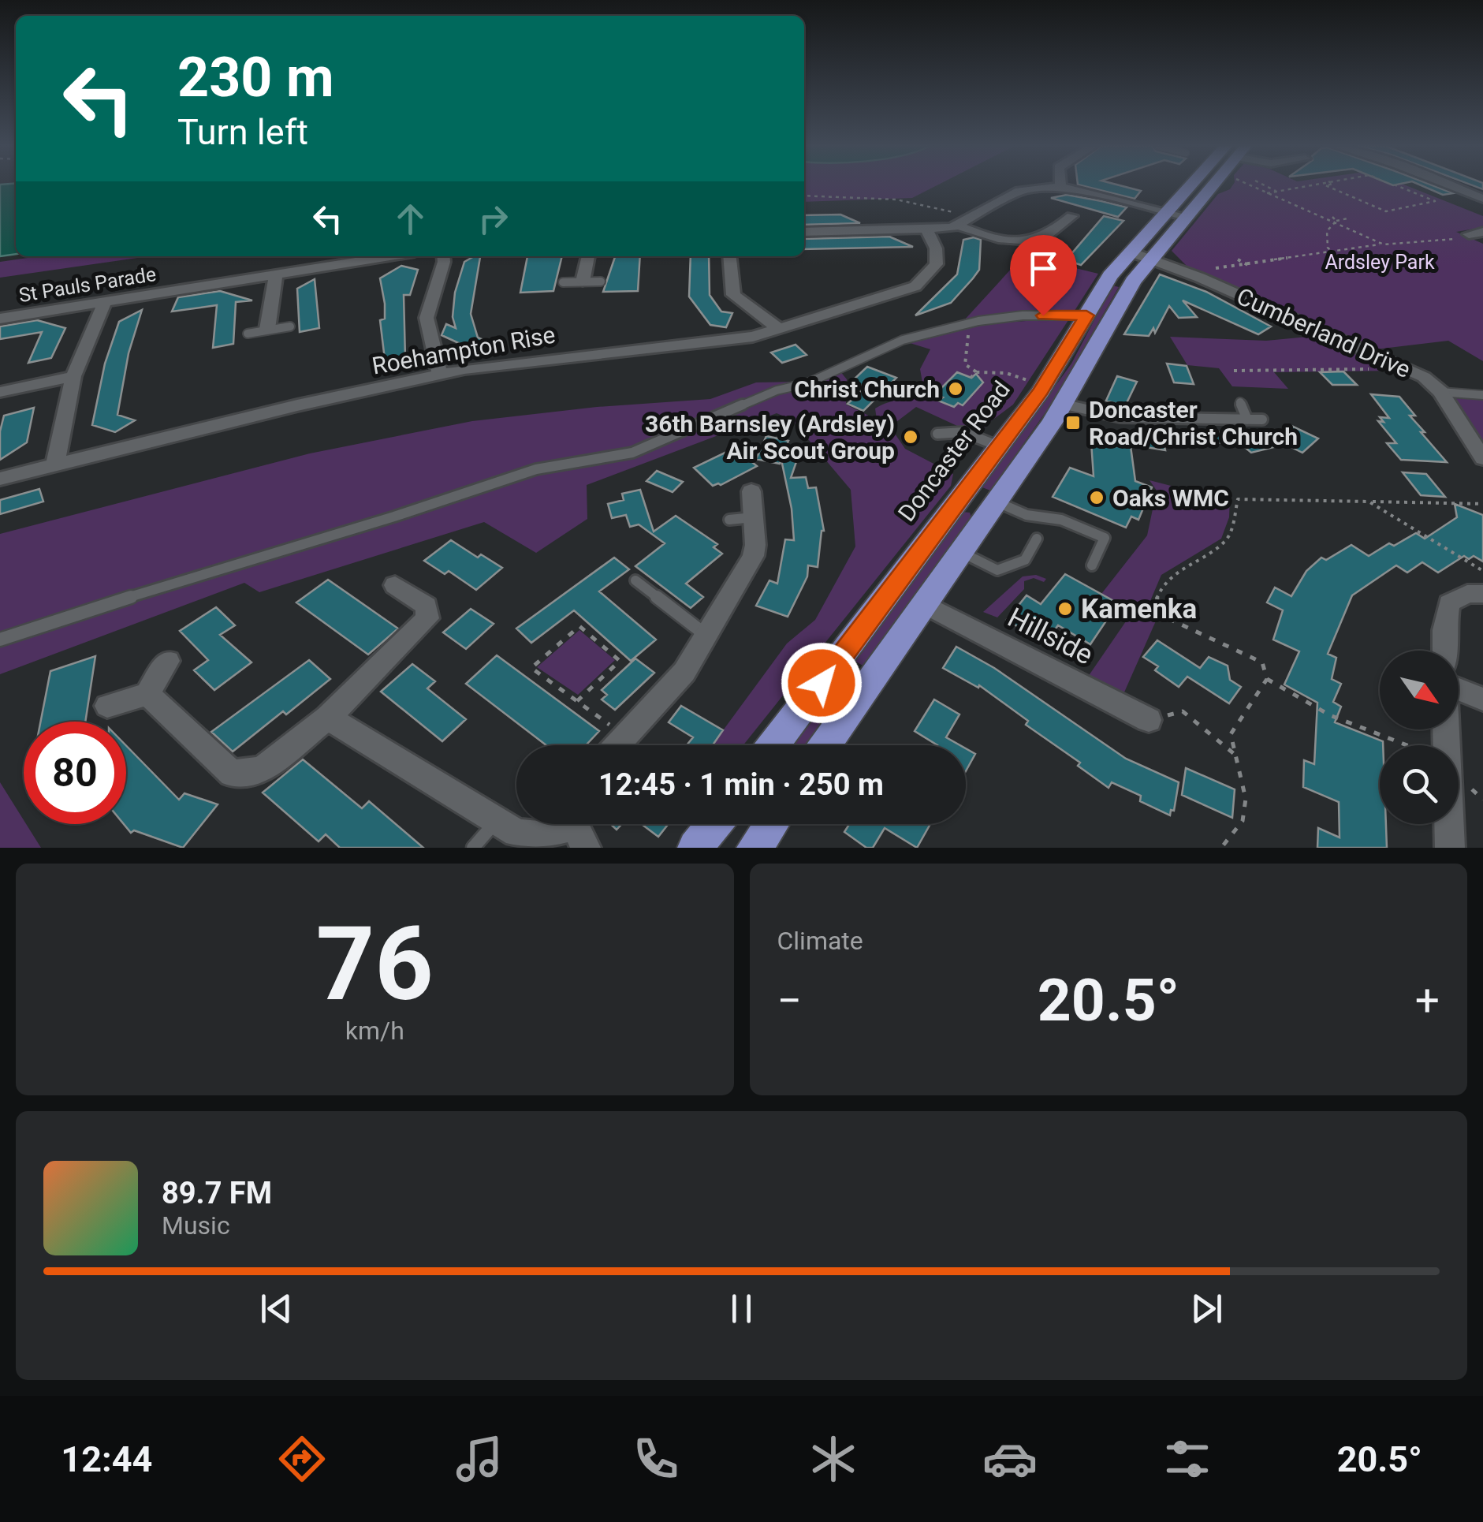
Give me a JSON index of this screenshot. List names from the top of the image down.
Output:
{
  "streets": {
    "highway": ["Doncaster Road"],
    "street": [
      "St Pauls Parade",
      "Cumberland Drive",
      "Roehampton Rise",
      "Hillside"
    ]
  },
  "crossings": [
    ["Cumberland Drive", "Doncaster Road"],
    ["Doncaster Road", "Hillside"]
  ],
  "parks": ["Ardsley Park"],
  "places": {
    "other": [
      "Christ Church",
      "36th Barnsley (Ardsley) Air Scout Group",
      "Oaks WMC",
      "Kamenka"
    ],
    "transit": ["Doncaster Road/Christ Church"]
  },
  "north": "bottom right",
  "page": {
    "turn": ["230 m", "Turn left"],
    "limit": "80",
    "trip": "12:45 · 1 min · 250 m",
    "tile": [
      ["76", "km/h"],
      "Climate"
    ],
    "heat": ["−", "20.5°", "+"],
    "song": ["89.7 FM", "Music"],
    "tabs": ["12:44", "20.5°"]
  }
}
